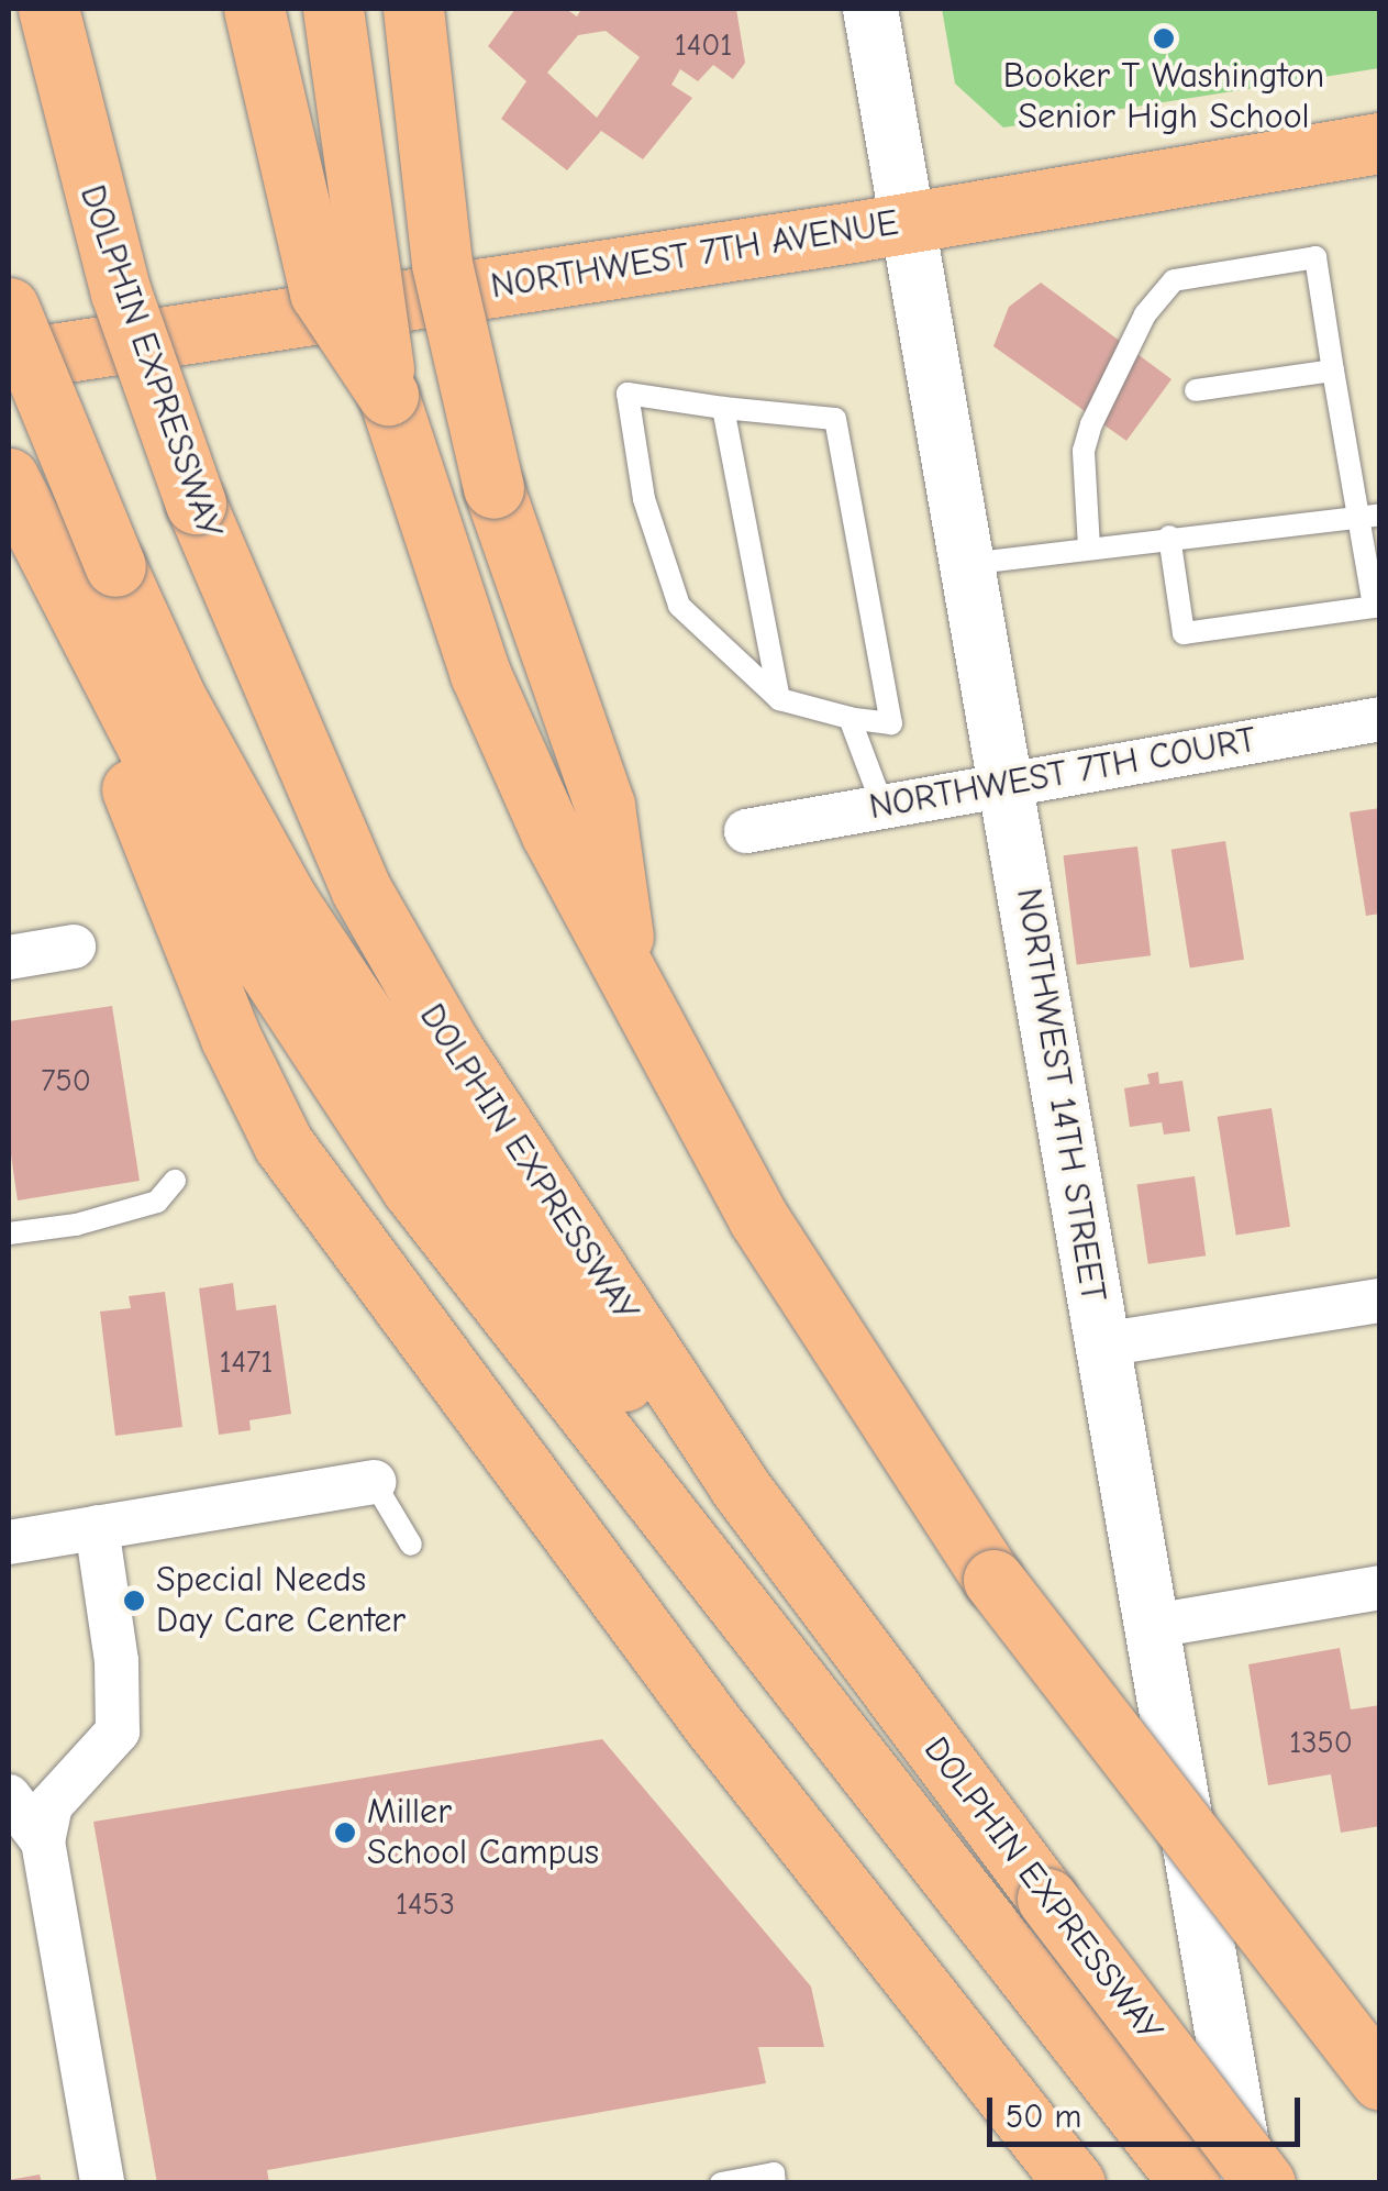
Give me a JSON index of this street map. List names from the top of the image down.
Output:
{
  "streets": {
    "main road": ["NORTHWEST 7TH AVENUE", "DOLPHIN EXPRESSWAY"],
    "street": ["NORTHWEST 7TH COURT", "NORTHWEST 14TH STREET"]
  },
  "crossings": [
    ["NORTHWEST 7TH AVENUE", "NORTHWEST 14TH STREET"],
    ["NORTHWEST 7TH COURT", "NORTHWEST 14TH STREET"]
  ],
  "places": ["Booker T Washington Senior High School", "Special Needs Day Care Center", "Miller School Campus"],
  "house_numbers": [
    "1401",
    "750",
    "1471",
    "1350",
    "1453"
  ],
  "scale_bar": "50 m"
}
